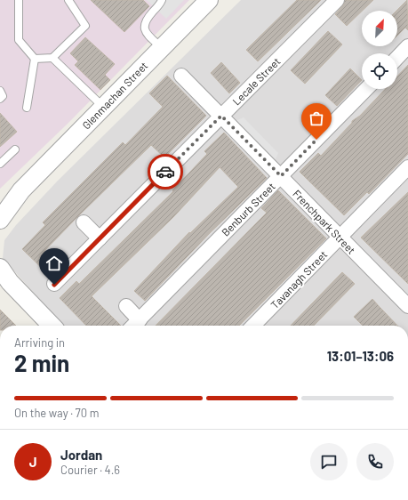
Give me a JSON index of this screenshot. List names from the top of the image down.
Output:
{
  "streets": {
    "street": [
      "Lecale Street",
      "Glenmachan Street",
      "Benburb Street",
      "Frenchpark Street",
      "Tavanagh Street"
    ]
  },
  "crossings": [
    ["Lecale Street", "Frenchpark Street"],
    ["Benburb Street", "Frenchpark Street"],
    ["Frenchpark Street", "Tavanagh Street"]
  ],
  "north": "top right",
  "page": {
    "heading": ["2 min", "Arriving in", "13:01–13:06"],
    "panel": ["Jordan", "Courier · 4.6"],
    "bar": "On the way · 70 m",
    "round": "J"
  }
}
